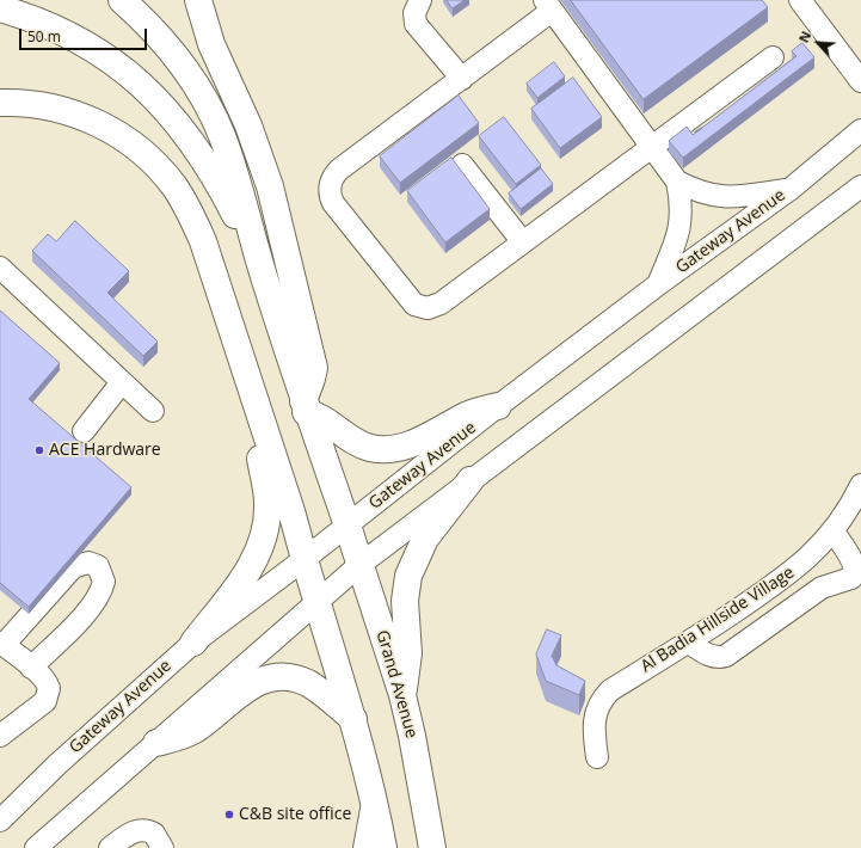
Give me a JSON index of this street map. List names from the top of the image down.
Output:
{
  "streets": {
    "main road": ["Grand Avenue"],
    "street": ["Gateway Avenue", "Al Badia Hillside Village"]
  },
  "crossings": [
    ["Gateway Avenue", "Grand Avenue"]
  ],
  "places": ["ACE Hardware", "C&B site office"],
  "scale_bar": "50 m",
  "north": "top left"
}
